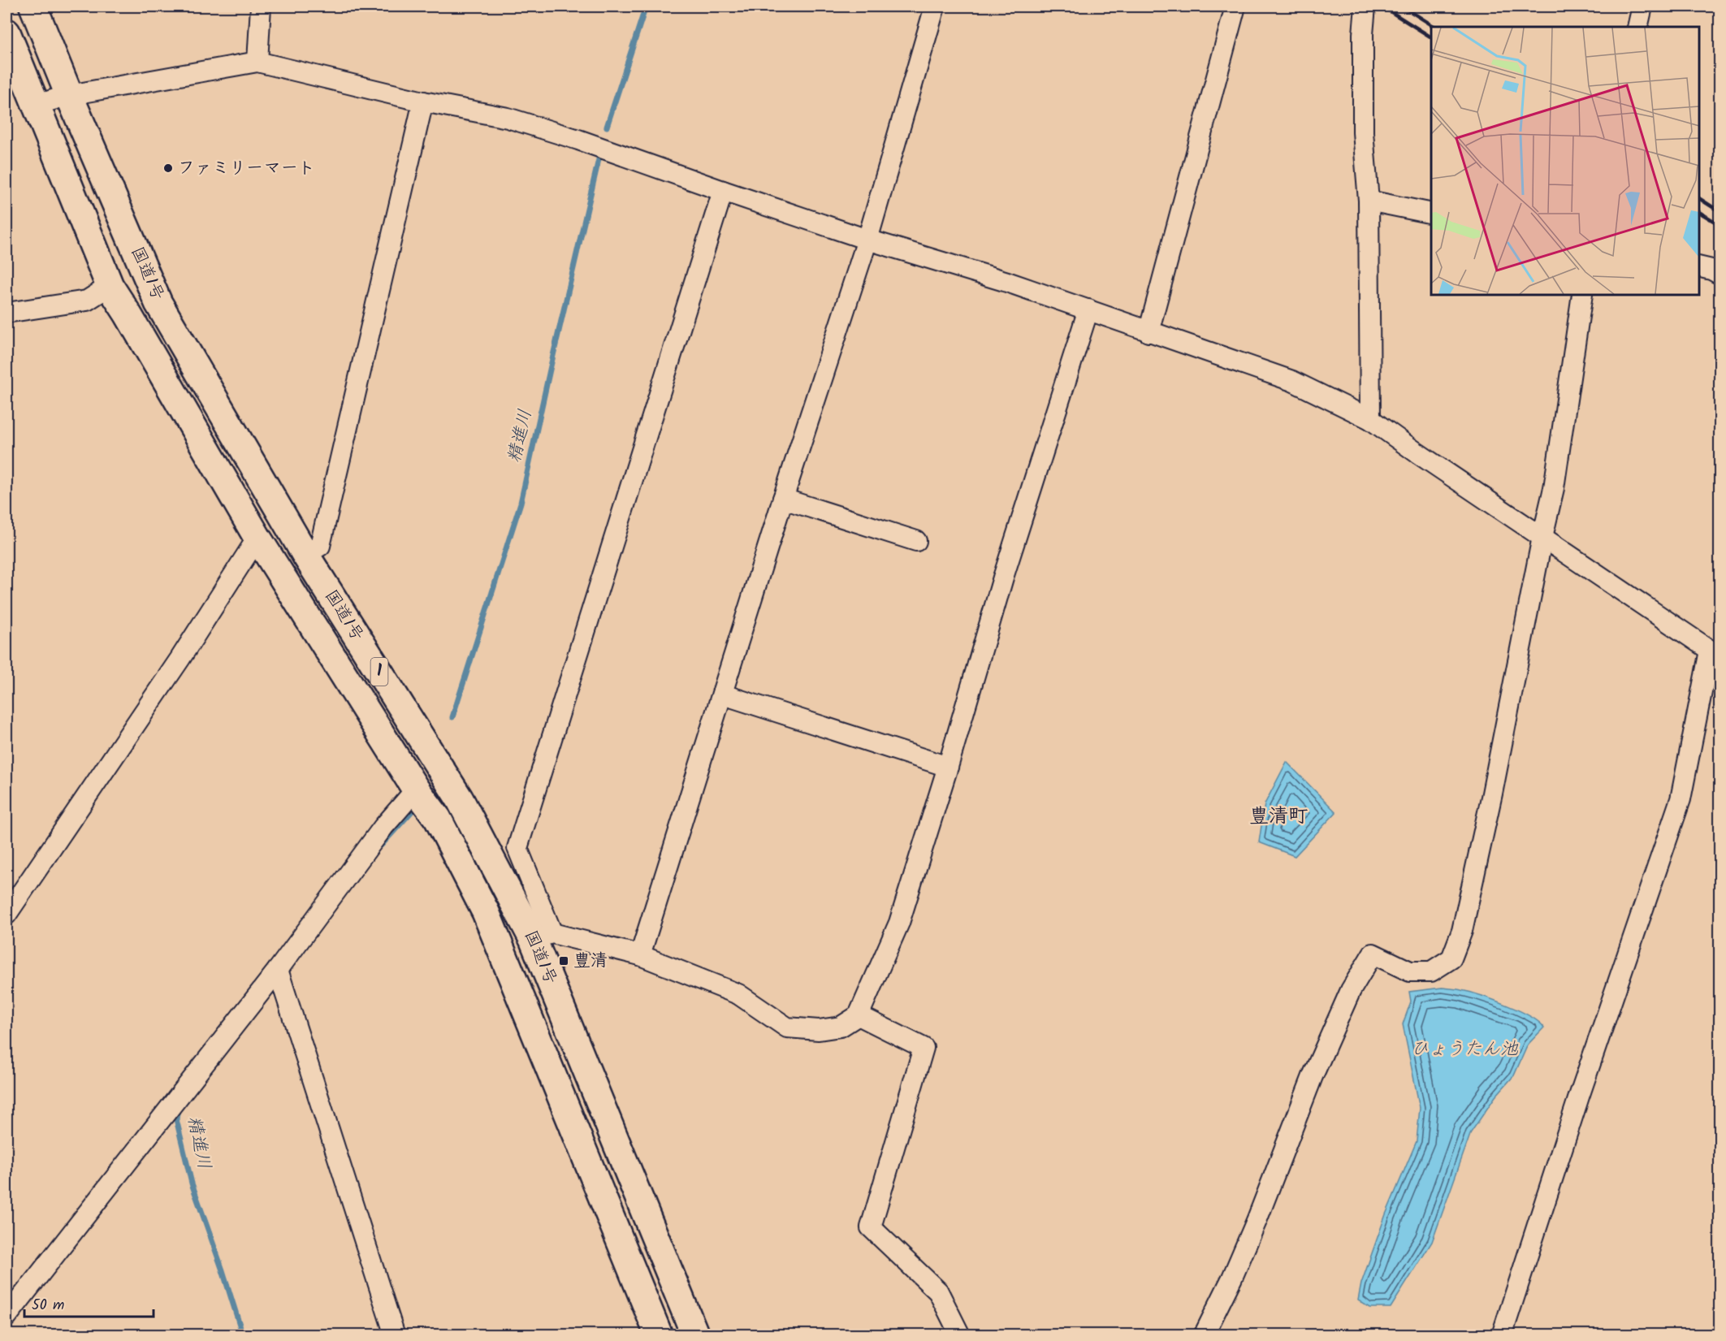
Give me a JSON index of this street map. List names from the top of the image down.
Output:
{
  "streets": {
    "highway": ["国道1号", "1"]
  },
  "districts": ["豊清町"],
  "water": ["精進川", "ひょうたん池"],
  "places": {
    "other": ["ファミリーマート"],
    "transit": ["豊清"]
  },
  "scale_bar": "50 m"
}
